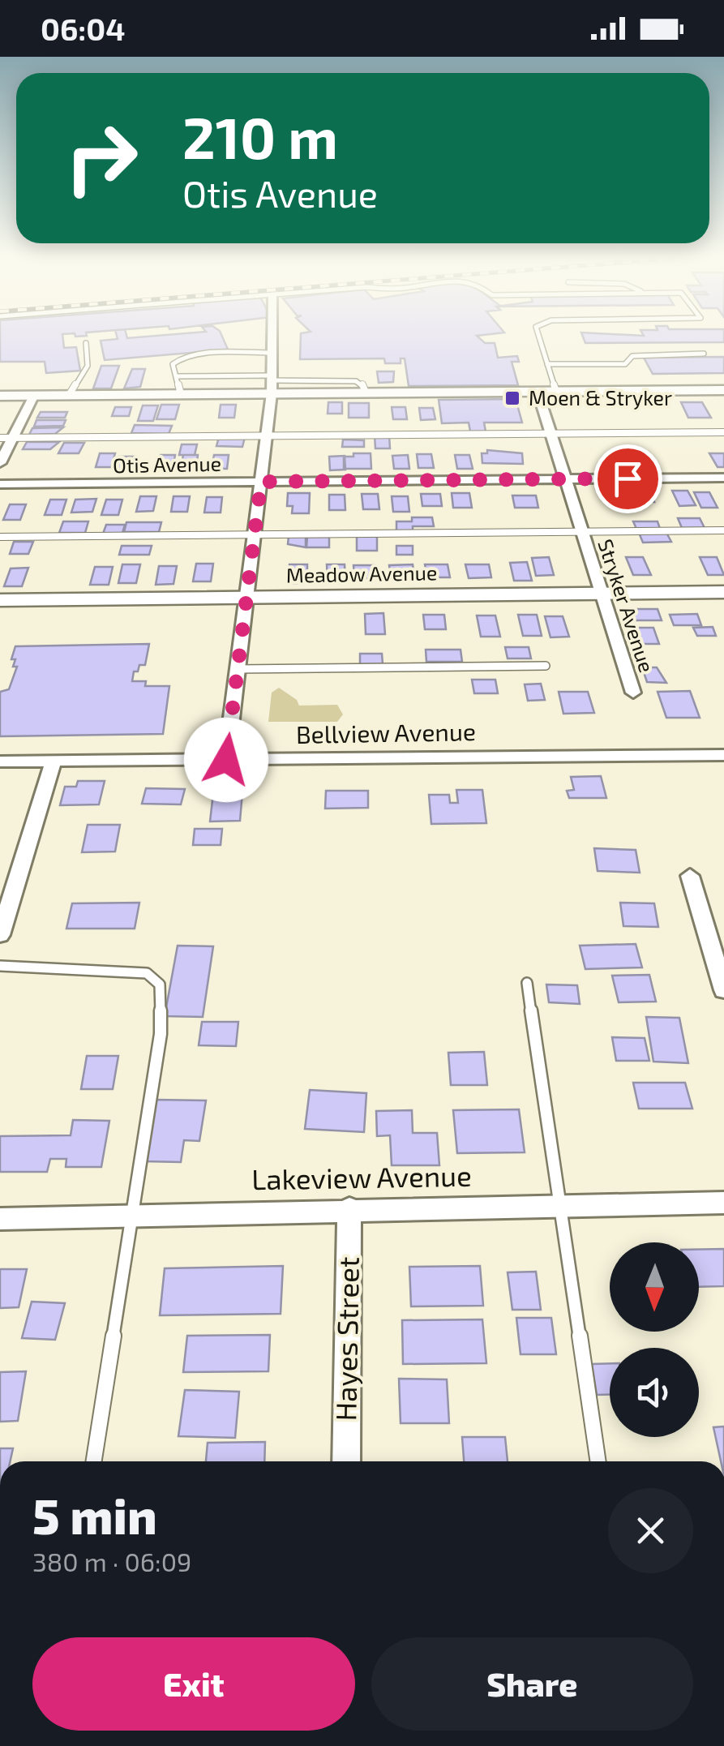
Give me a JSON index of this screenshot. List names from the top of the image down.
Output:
{
  "streets": {
    "street": [
      "Otis Avenue",
      "Meadow Avenue",
      "Stryker Avenue",
      "Bellview Avenue",
      "Lakeview Avenue",
      "Hayes Street"
    ]
  },
  "crossings": [
    ["Otis Avenue", "Stryker Avenue"],
    ["Meadow Avenue", "Stryker Avenue"],
    ["Lakeview Avenue", "Hayes Street"]
  ],
  "places": {
    "transit": ["Moen & Stryker"]
  },
  "north": "bottom",
  "page": {
    "status": "06:04",
    "turn": ["210 m", "Otis Avenue"],
    "heading": ["5 min", "380 m · 06:09"],
    "buttons": ["Exit", "Share"]
  }
}
